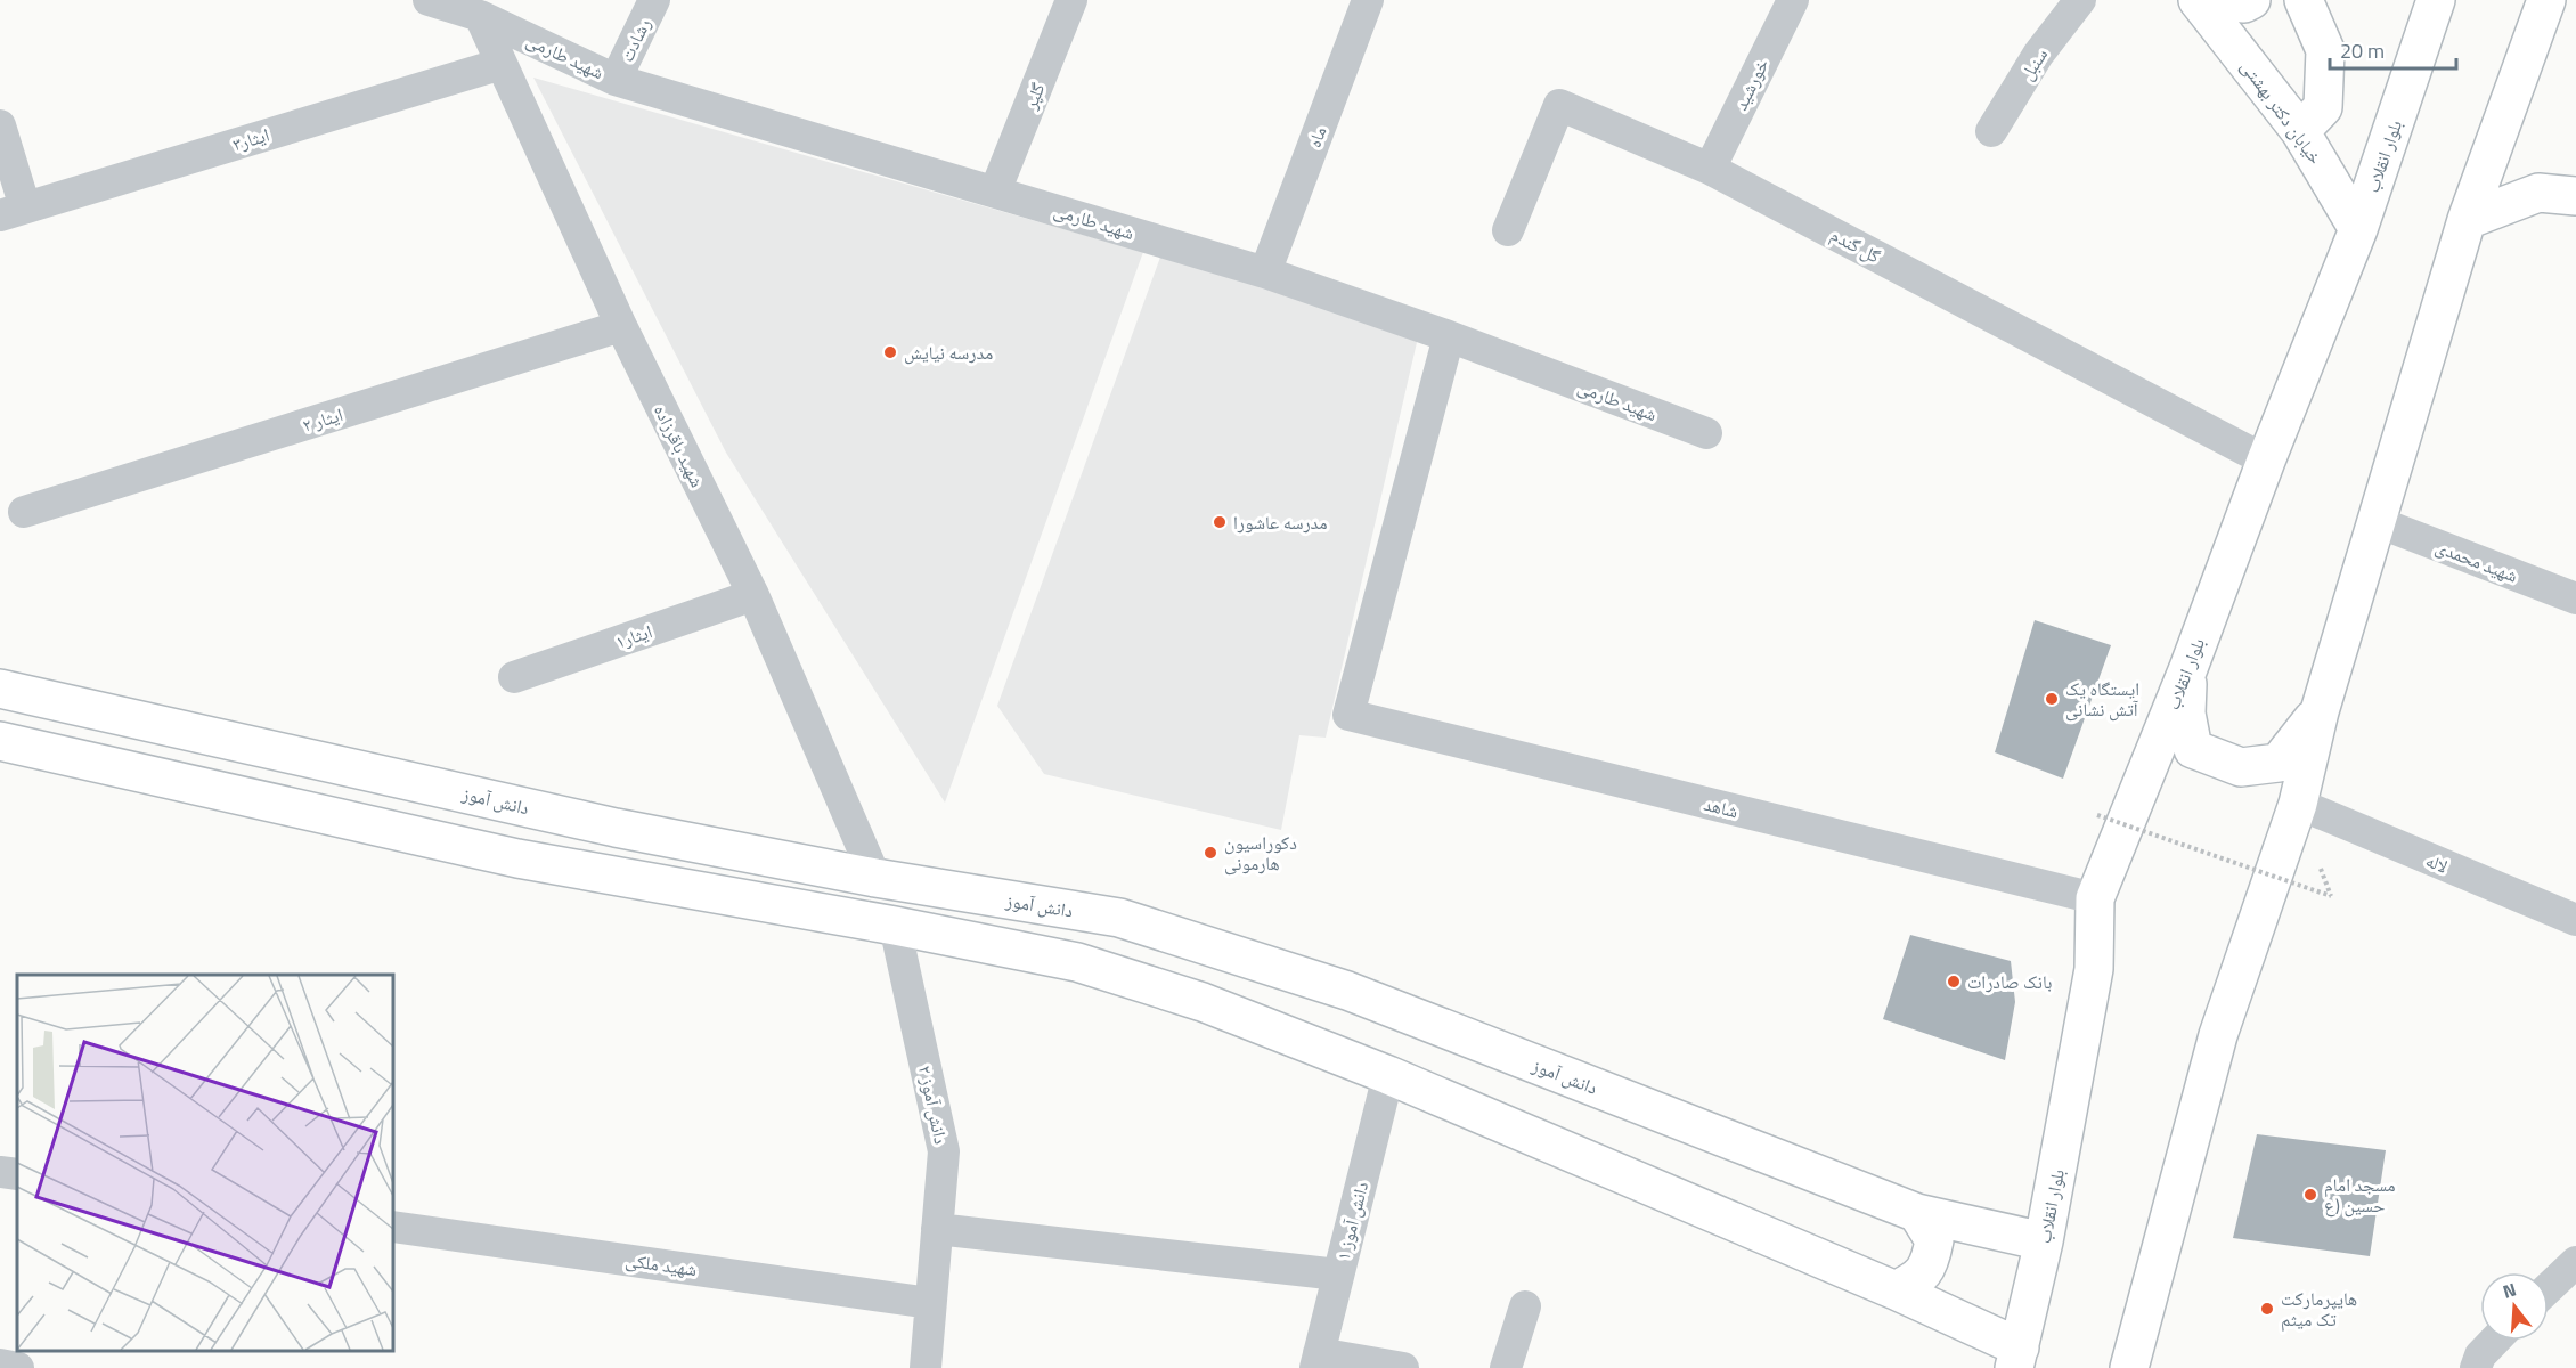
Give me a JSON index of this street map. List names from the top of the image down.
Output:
{
  "streets": {
    "street": [
      "رشادت",
      "شهید طارمی",
      "سنبل",
      "خورشید",
      "گلپر",
      "خیابان دکتر بهشتی",
      "ماه",
      "ایثار۳",
      "بلوار انقلاب",
      "گل گندم",
      "ایثار ۲",
      "شهید باقرزاده",
      "شهید محمدی",
      "ایثار۱",
      "دانش آموز",
      "شاهد",
      "لاله",
      "دانش آموز ۲",
      "دانش آموز ۱",
      "شهید ملکی"
    ]
  },
  "crossings": [
    ["رشادت", "شهید طارمی"],
    ["شهید طارمی", "گلپر"],
    ["شهید طارمی", "ماه"],
    ["شهید طارمی", "شهید باقرزاده"],
    ["شهید طارمی", "شاهد"],
    ["خورشید", "گل گندم"],
    ["خیابان دکتر بهشتی", "بلوار انقلاب"],
    ["ایثار۳", "شهید باقرزاده"],
    ["بلوار انقلاب", "گل گندم"],
    ["بلوار انقلاب", "دانش آموز"],
    ["بلوار انقلاب", "شاهد"],
    ["ایثار ۲", "شهید باقرزاده"],
    ["شهید باقرزاده", "ایثار۱"],
    ["شهید باقرزاده", "دانش آموز"],
    ["دانش آموز ۲", "شهید ملکی"]
  ],
  "places": [
    "مدرسه نیایش",
    "مدرسه عاشورا",
    "ایستگاه یک آتش نشانی",
    "دکوراسیون هارمونی",
    "بانک صادرات",
    "مسجد امام حسین (ع",
    "هایپرمارکت تک میثم"
  ],
  "scale_bar": "20 m",
  "north": "top"
}
